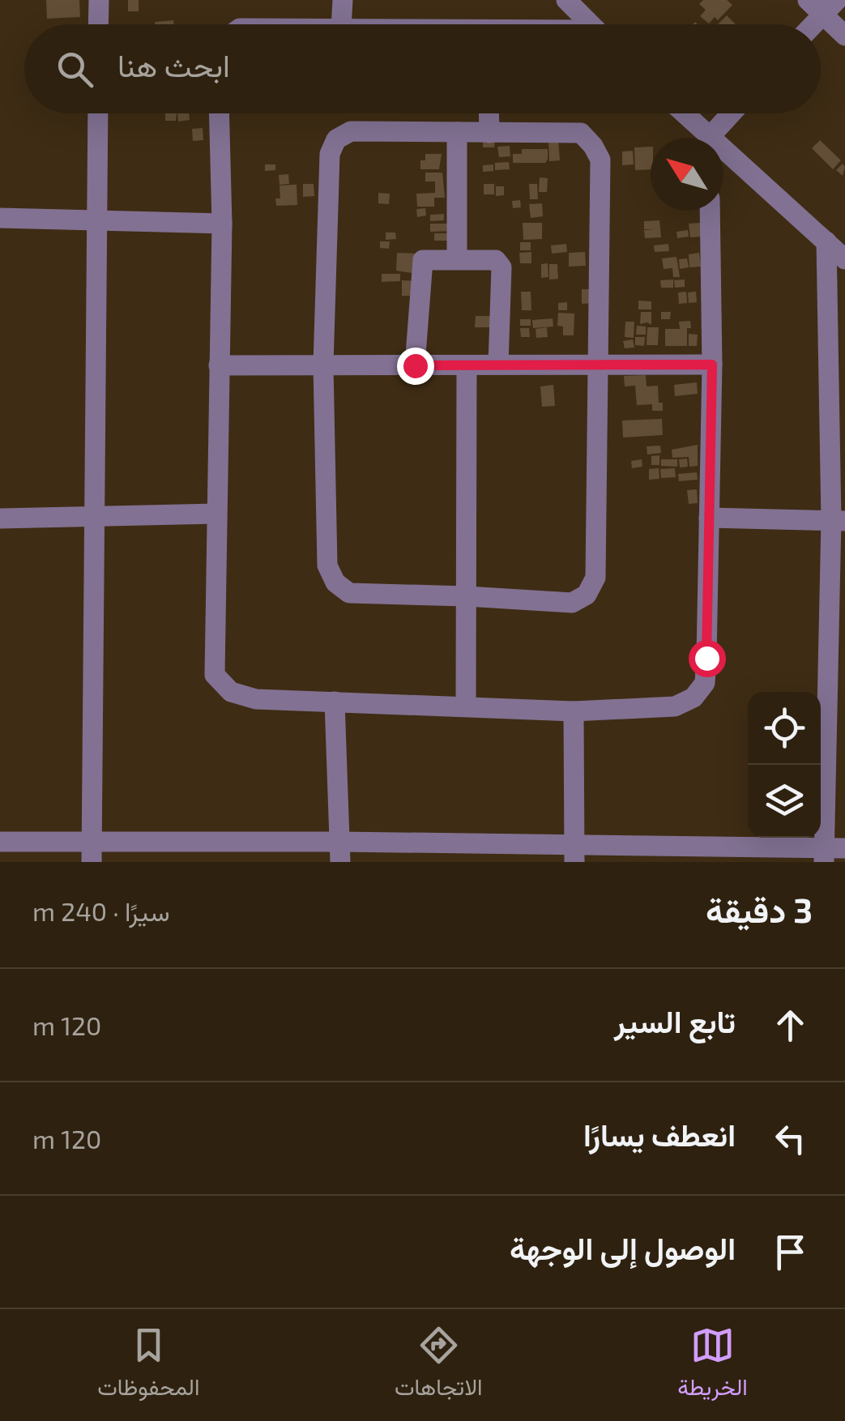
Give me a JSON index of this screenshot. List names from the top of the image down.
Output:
{
  "north": "top left",
  "page": {
    "search": "ابحث هنا",
    "heading": ["3 دقيقة", "سيرًا · 240 m"],
    "list": [
      ["تابع السير", "120 m"],
      ["انعطف يسارًا", "120 m"],
      "الوصول إلى الوجهة"
    ],
    "nav": ["الخريطة", "الاتجاهات", "المحفوظات"]
  }
}
